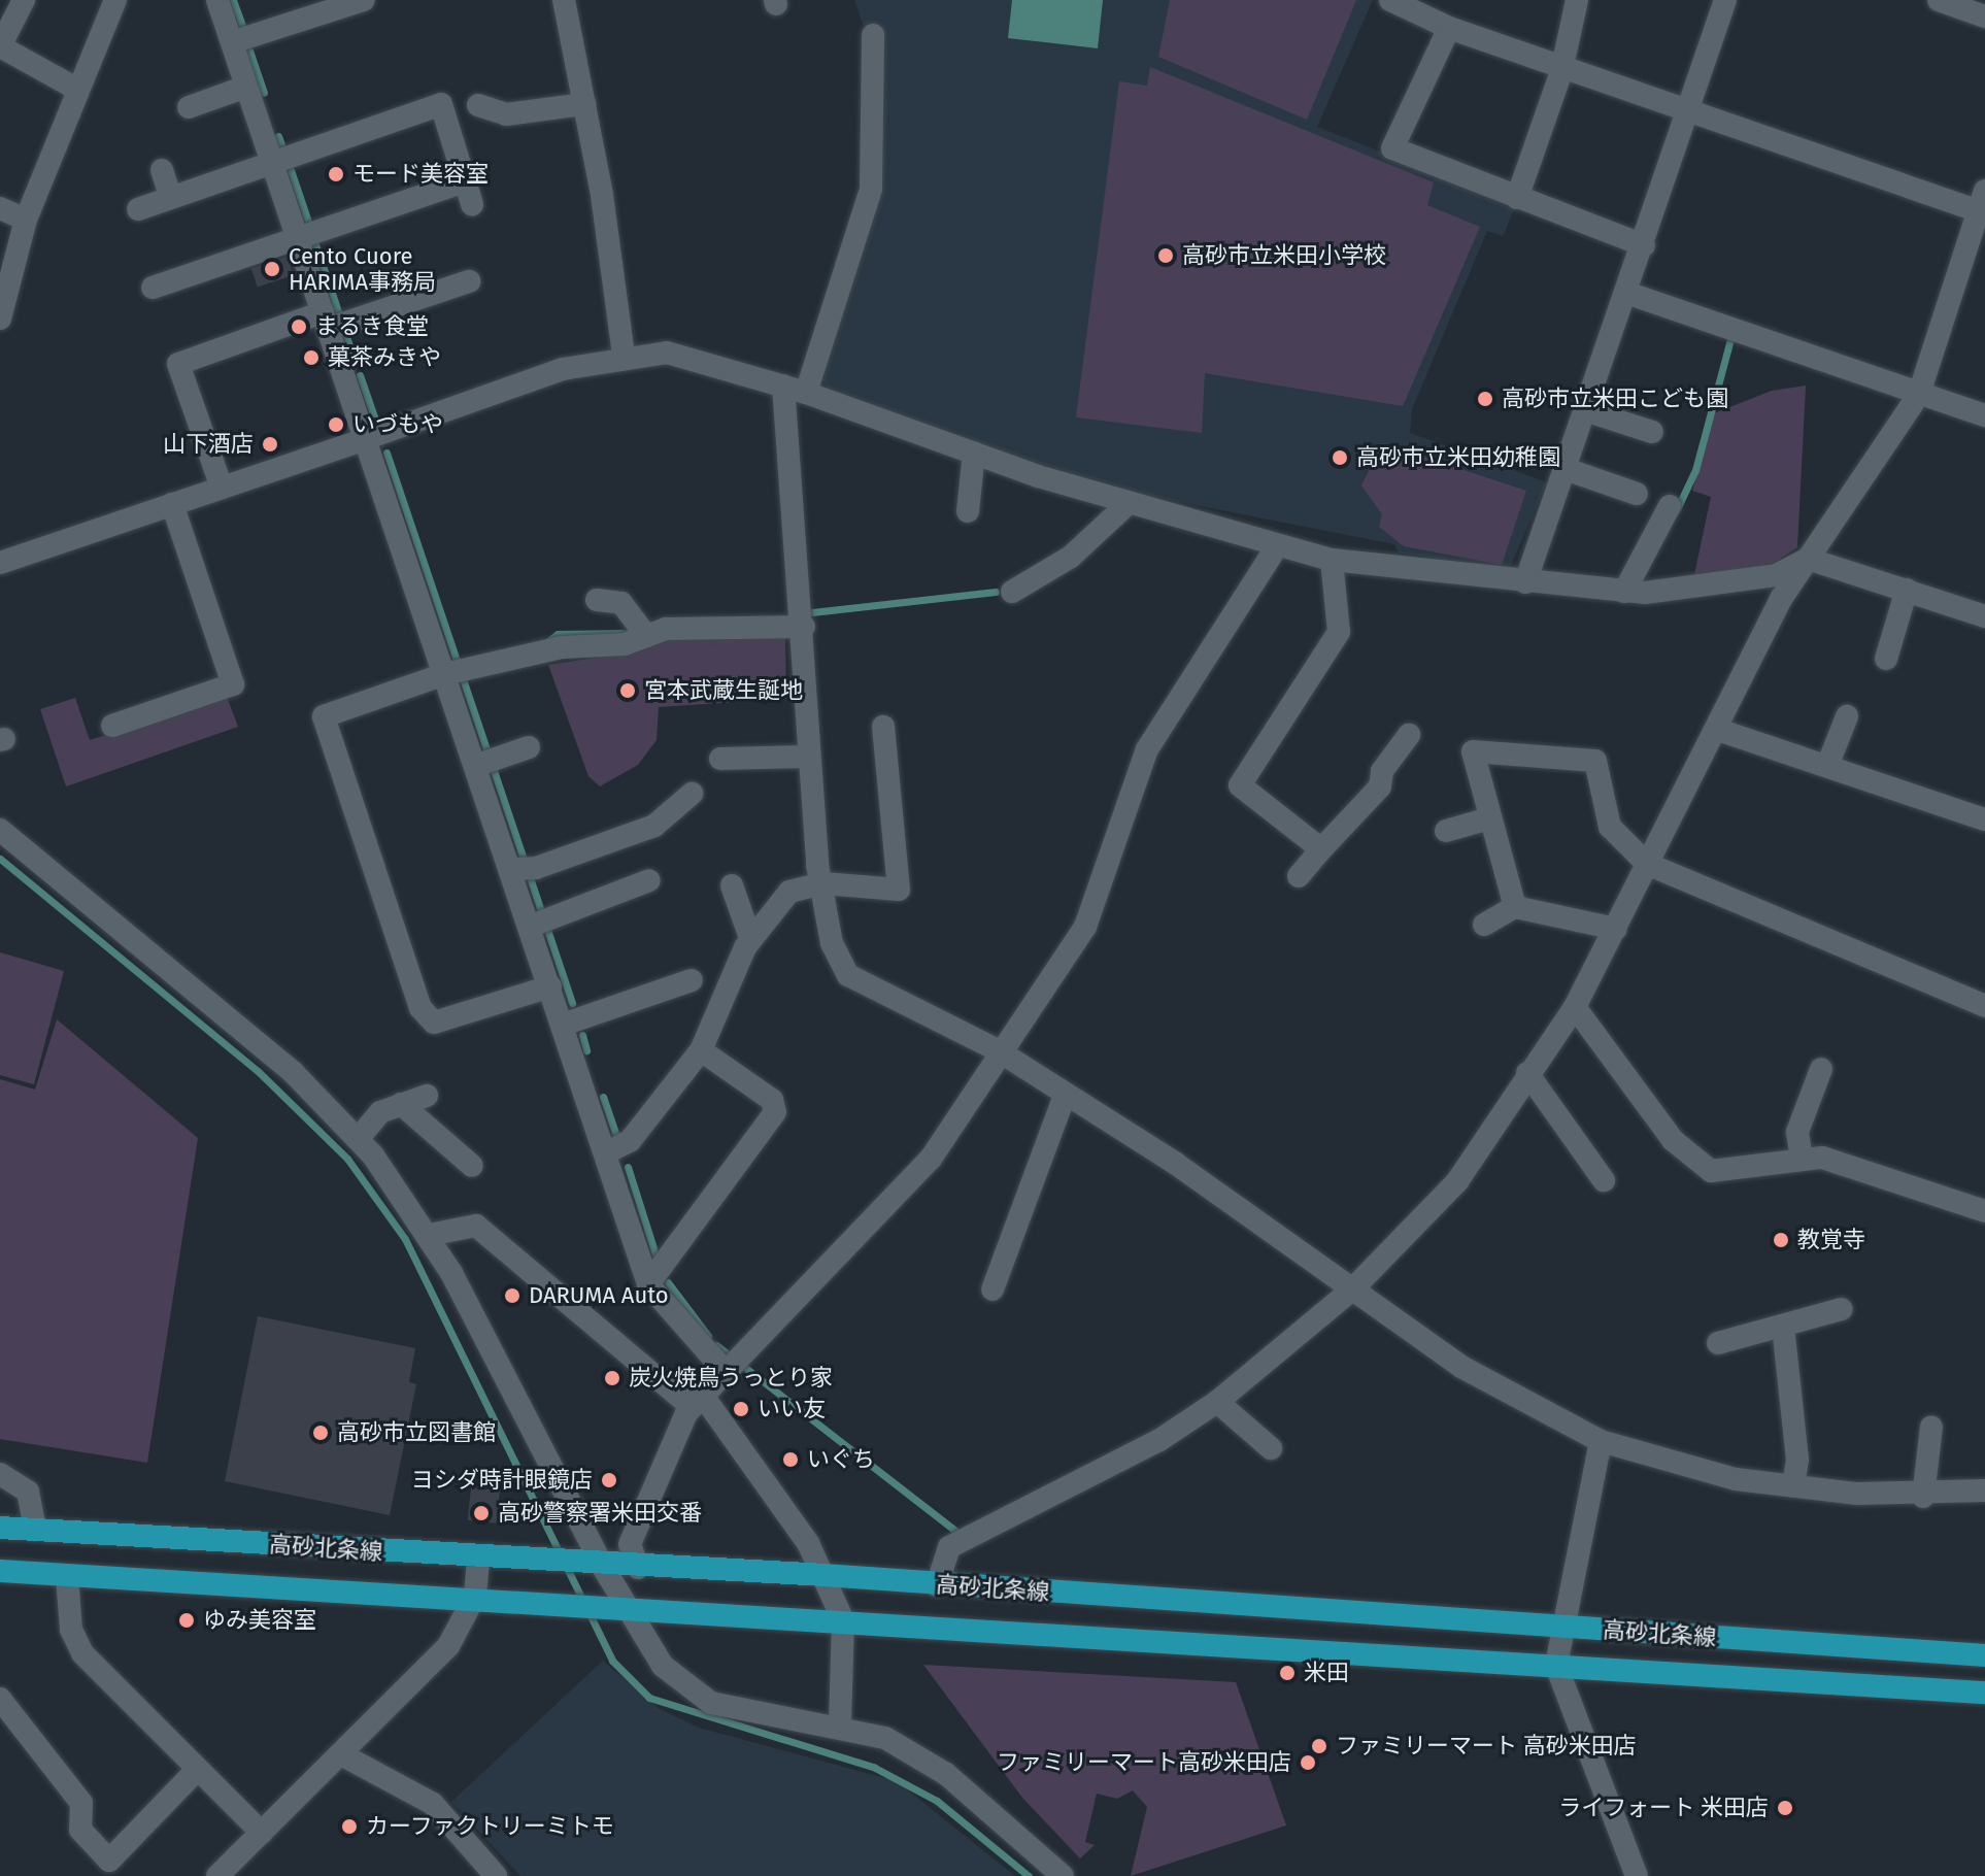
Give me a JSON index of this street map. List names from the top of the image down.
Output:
{
  "streets": {
    "main road": ["高砂北条線"]
  },
  "places": [
    "モード美容室",
    "高砂市立米田小学校",
    "Cento Cuore HARIMA事務局",
    "まるき食堂",
    "菓茶みきや",
    "高砂市立米田こども園",
    "いづもや",
    "山下酒店",
    "高砂市立米田幼稚園",
    "宮本武蔵生誕地",
    "教覚寺",
    "DARUMA Auto",
    "炭火焼鳥うっとり家",
    "いい友",
    "高砂市立図書館",
    "いぐち",
    "ヨシダ時計眼鏡店",
    "高砂警察署米田交番",
    "ゆみ美容室",
    "米田",
    "ファミリーマート 高砂米田店",
    "ファミリーマート高砂米田店",
    "ライフォート 米田店",
    "カーファクトリーミトモ"
  ]
}
